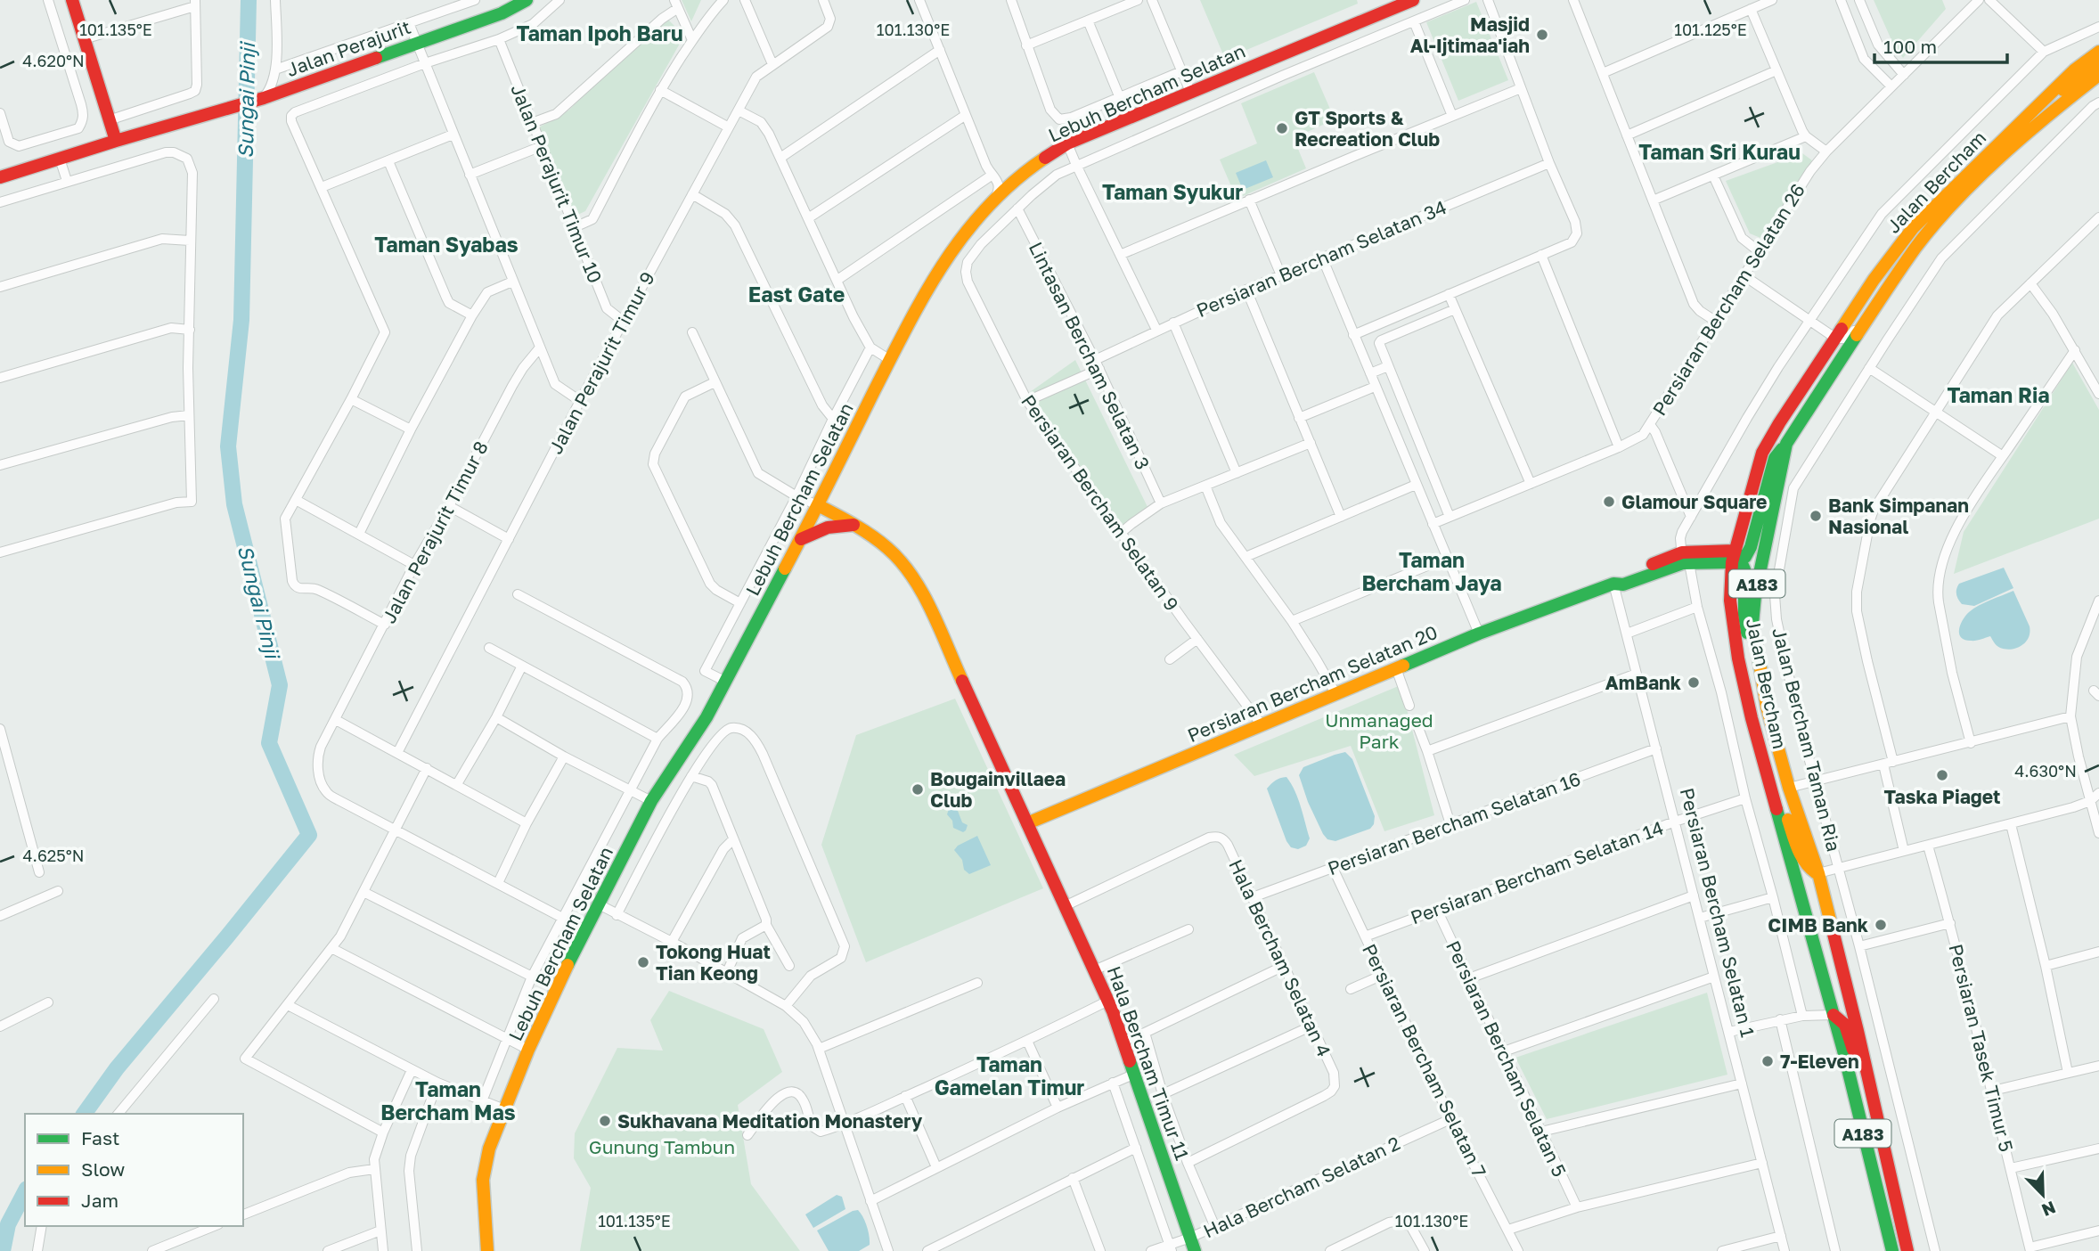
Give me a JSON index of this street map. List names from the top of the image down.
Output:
{
  "streets": {
    "street": [
      "Jalan Perajurit",
      "Lebuh Bercham Selatan",
      "Jalan Bercham",
      "Jalan Perajurit Timur 10",
      "Persiaran Bercham Selatan 34",
      "Persiaran Bercham Selatan 26",
      "Lintasan Bercham Selatan 3",
      "Jalan Perajurit Timur 9",
      "Persiaran Bercham Selatan 9",
      "Jalan Perajurit Timur 8",
      "A183",
      "Persiaran Bercham Selatan 20",
      "Jalan Bercham Taman Ria",
      "Persiaran Bercham Selatan 16",
      "Persiaran Bercham Selatan 14",
      "Persiaran Bercham Selatan 1",
      "Hala Bercham Selatan 4",
      "Persiaran Tasek Timur 5",
      "Persiaran Bercham Selatan 5",
      "Persiaran Bercham Selatan 7",
      "Hala Bercham Timur 11",
      "Hala Bercham Selatan 2"
    ]
  },
  "crossings": [
    ["Lebuh Bercham Selatan", "Jalan Perajurit Timur 8"],
    ["Lebuh Bercham Selatan", "Hala Bercham Timur 11"],
    ["Jalan Perajurit Timur 10", "Jalan Perajurit Timur 9"],
    ["Persiaran Bercham Selatan 34", "Lintasan Bercham Selatan 3"],
    ["Lintasan Bercham Selatan 3", "Persiaran Bercham Selatan 9"],
    ["Persiaran Bercham Selatan 9", "Persiaran Bercham Selatan 20"],
    ["Persiaran Bercham Selatan 20", "Persiaran Bercham Selatan 1"],
    ["Persiaran Bercham Selatan 20", "Hala Bercham Timur 11"],
    ["Persiaran Bercham Selatan 16", "Persiaran Bercham Selatan 1"],
    ["Persiaran Bercham Selatan 16", "Hala Bercham Selatan 4"],
    ["Persiaran Bercham Selatan 16", "Persiaran Bercham Selatan 7"],
    ["Persiaran Bercham Selatan 14", "Persiaran Bercham Selatan 1"],
    ["Persiaran Bercham Selatan 14", "Persiaran Bercham Selatan 5"],
    ["Persiaran Bercham Selatan 14", "Persiaran Bercham Selatan 7"],
    ["Hala Bercham Selatan 4", "Hala Bercham Timur 11"],
    ["Persiaran Bercham Selatan 7", "Hala Bercham Selatan 2"],
    ["Hala Bercham Timur 11", "Hala Bercham Selatan 2"]
  ],
  "districts": [
    "Taman Ipoh Baru",
    "Taman Sri Kurau",
    "Taman Syukur",
    "Taman Syabas",
    "East Gate",
    "Taman Ria",
    "Taman Bercham Jaya",
    "Taman Gamelan Timur",
    "Taman Bercham Mas"
  ],
  "water": ["Sungai Pinji"],
  "parks": ["Unmanaged Park", "Gunung Tambun"],
  "places": [
    "Masjid Al-Ijtimaa'iah",
    "GT Sports & Recreation Club",
    "Glamour Square",
    "Bank Simpanan Nasional",
    "AmBank",
    "Taska Piaget",
    "Bougainvillaea Club",
    "CIMB Bank",
    "Tokong Huat Tian Keong",
    "7-Eleven",
    "Sukhavana Meditation Monastery"
  ],
  "legend": ["Fast", "Slow", "Jam"],
  "scale_bar": "100 m",
  "north": "bottom right",
  "coordinates": [
    "101.135°E",
    "101.130°E",
    "101.125°E",
    "4.620°N",
    "4.630°N",
    "4.625°N"
  ]
}
